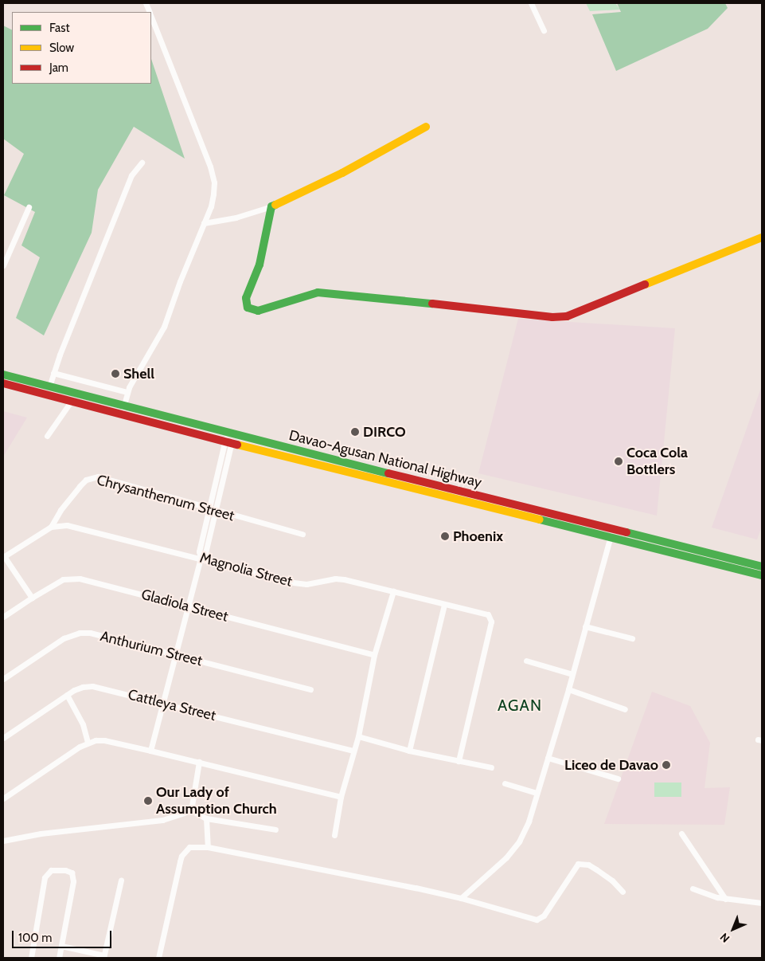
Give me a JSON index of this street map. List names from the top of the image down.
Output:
{
  "streets": {
    "main road": ["Davao-Agusan National Highway"],
    "street": [
      "Chrysanthemum Street",
      "Magnolia Street",
      "Gladiola Street",
      "Anthurium Street",
      "Cattleya Street"
    ]
  },
  "crossings": [
    ["Chrysanthemum Street", "Magnolia Street"]
  ],
  "districts": ["AGAN"],
  "places": [
    "Shell",
    "DIRCO",
    "Coca Cola Bottlers",
    "Phoenix",
    "Liceo de Davao",
    "Our Lady of Assumption Church"
  ],
  "legend": ["Fast", "Slow", "Jam"],
  "scale_bar": "100 m",
  "north": "bottom left"
}
